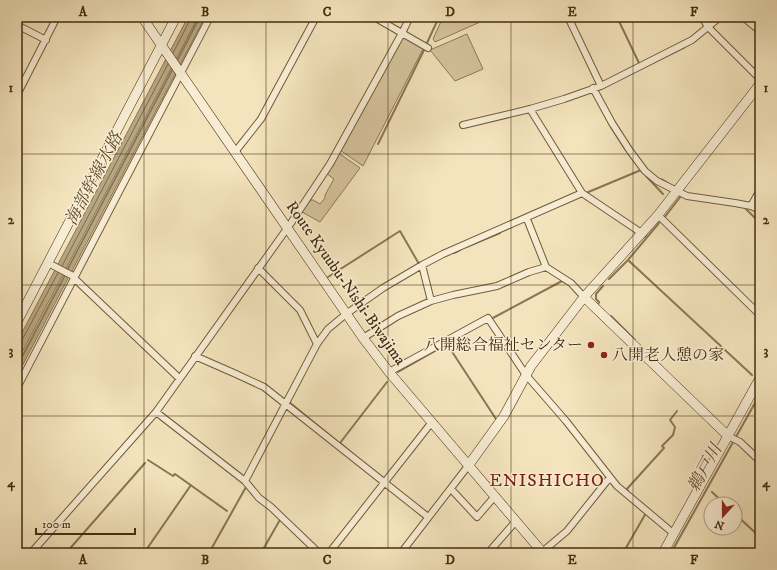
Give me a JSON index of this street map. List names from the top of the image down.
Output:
{
  "streets": {
    "street": ["Route Kyuubu-Nishi-Biwajima"]
  },
  "districts": ["ENISHICHO"],
  "water": ["海部幹線水路", "鵜戸川"],
  "places": ["八開総合福祉センター", "八開老人憩の家"],
  "scale_bar": "100 m",
  "north": "bottom",
  "grid": {
    "columns": [
      "A",
      "B",
      "C",
      "D",
      "E",
      "F"
    ],
    "rows": [
      "1",
      "2",
      "3",
      "4"
    ]
  }
}
